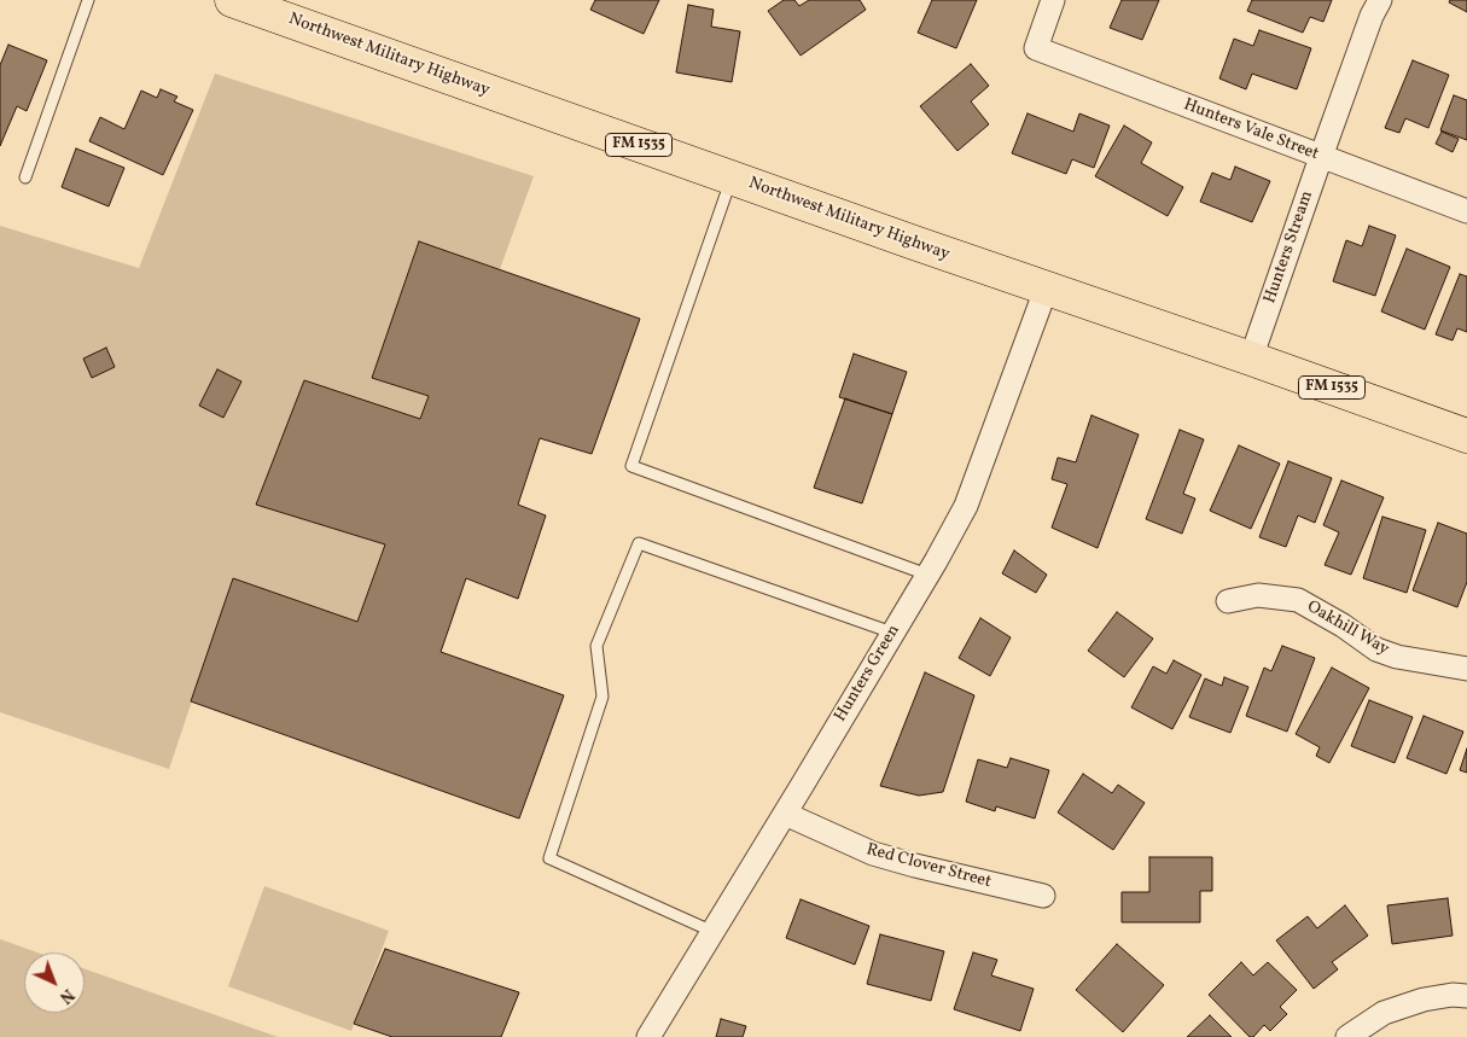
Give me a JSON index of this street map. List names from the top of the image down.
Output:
{
  "streets": {
    "main road": ["Northwest Military Highway", "FM 1535"],
    "street": [
      "Hunters Vale Street",
      "Hunters Stream",
      "Oakhill Way",
      "Hunters Green",
      "Red Clover Street"
    ]
  },
  "crossings": [
    ["Northwest Military Highway", "Hunters Stream"],
    ["Northwest Military Highway", "Hunters Green"],
    ["Hunters Vale Street", "Hunters Stream"],
    ["Hunters Green", "Red Clover Street"]
  ],
  "north": "bottom right"
}
